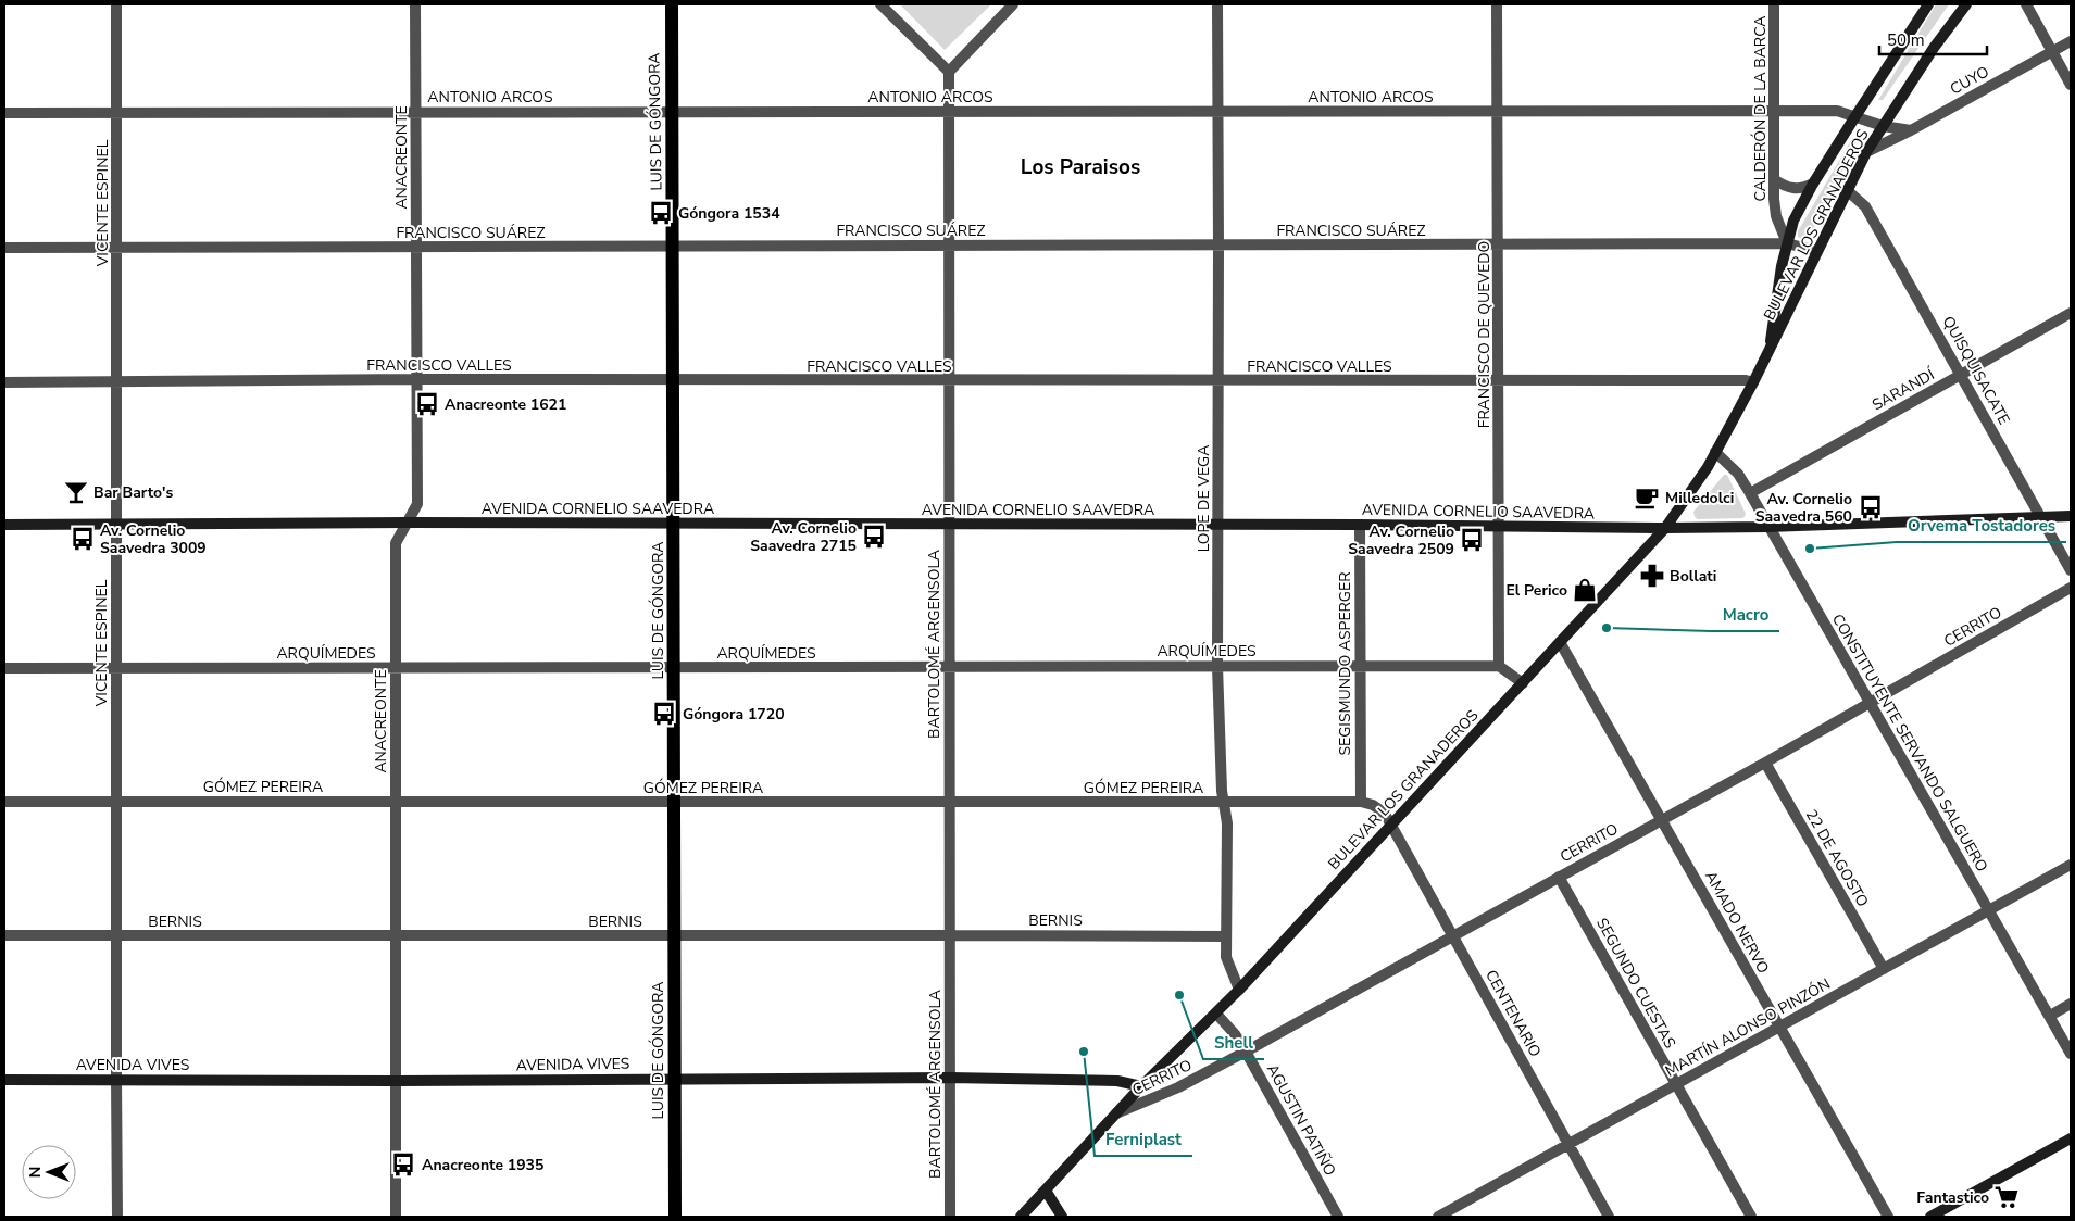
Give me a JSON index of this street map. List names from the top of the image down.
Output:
{
  "streets": {
    "main road": [
      "LUIS DE GÓNGORA",
      "BULEVAR LOS GRANADEROS",
      "AVENIDA CORNELIO SAAVEDRA",
      "AVENIDA VIVES"
    ],
    "street": [
      "CUYO",
      "ANTONIO ARCOS",
      "CALDERÓN DE LA BARCA",
      "ANACREONTE",
      "VICENTE ESPINEL",
      "FRANCISCO SUÁREZ",
      "FRANCISCO DE QUEVEDO",
      "FRANCISCO VALLES",
      "QUISQUISACATE",
      "SARANDÍ",
      "LOPE DE VEGA",
      "CERRITO",
      "BARTOLOMÉ ARGENSOLA",
      "ARQUÍMEDES",
      "SEGISMUNDO ASPERGER",
      "CONSTITUYENTE SERVANDO SALGUERO",
      "GÓMEZ PEREIRA",
      "22 DE AGOSTO",
      "BERNIS",
      "AMADO NERVO",
      "SEGUNDO CUESTAS",
      "CENTENARIO",
      "MARTÍN ALONSO PINZÓN",
      "AGUSTIN PATIÑO"
    ]
  },
  "crossings": [
    ["CUYO", "BULEVAR LOS GRANADEROS"],
    ["ANTONIO ARCOS", "CALDERÓN DE LA BARCA"],
    ["ANTONIO ARCOS", "LUIS DE GÓNGORA"],
    ["ANTONIO ARCOS", "ANACREONTE"],
    ["ANTONIO ARCOS", "VICENTE ESPINEL"],
    ["ANTONIO ARCOS", "BULEVAR LOS GRANADEROS"],
    ["ANTONIO ARCOS", "FRANCISCO DE QUEVEDO"],
    ["ANTONIO ARCOS", "LOPE DE VEGA"],
    ["ANTONIO ARCOS", "BARTOLOMÉ ARGENSOLA"],
    ["CALDERÓN DE LA BARCA", "BULEVAR LOS GRANADEROS"],
    ["CALDERÓN DE LA BARCA", "FRANCISCO SUÁREZ"],
    ["LUIS DE GÓNGORA", "FRANCISCO SUÁREZ"],
    ["LUIS DE GÓNGORA", "FRANCISCO VALLES"],
    ["LUIS DE GÓNGORA", "AVENIDA CORNELIO SAAVEDRA"],
    ["LUIS DE GÓNGORA", "ARQUÍMEDES"],
    ["LUIS DE GÓNGORA", "GÓMEZ PEREIRA"],
    ["LUIS DE GÓNGORA", "BERNIS"],
    ["LUIS DE GÓNGORA", "AVENIDA VIVES"],
    ["ANACREONTE", "FRANCISCO SUÁREZ"],
    ["ANACREONTE", "FRANCISCO VALLES"],
    ["ANACREONTE", "AVENIDA CORNELIO SAAVEDRA"],
    ["ANACREONTE", "ARQUÍMEDES"],
    ["ANACREONTE", "GÓMEZ PEREIRA"],
    ["ANACREONTE", "BERNIS"],
    ["ANACREONTE", "AVENIDA VIVES"],
    ["VICENTE ESPINEL", "FRANCISCO SUÁREZ"],
    ["VICENTE ESPINEL", "FRANCISCO VALLES"],
    ["VICENTE ESPINEL", "AVENIDA CORNELIO SAAVEDRA"],
    ["VICENTE ESPINEL", "ARQUÍMEDES"],
    ["VICENTE ESPINEL", "GÓMEZ PEREIRA"],
    ["VICENTE ESPINEL", "BERNIS"],
    ["VICENTE ESPINEL", "AVENIDA VIVES"],
    ["BULEVAR LOS GRANADEROS", "FRANCISCO SUÁREZ"],
    ["BULEVAR LOS GRANADEROS", "FRANCISCO VALLES"],
    ["BULEVAR LOS GRANADEROS", "QUISQUISACATE"],
    ["BULEVAR LOS GRANADEROS", "LOPE DE VEGA"],
    ["BULEVAR LOS GRANADEROS", "AVENIDA CORNELIO SAAVEDRA"],
    ["BULEVAR LOS GRANADEROS", "CERRITO"],
    ["BULEVAR LOS GRANADEROS", "CONSTITUYENTE SERVANDO SALGUERO"],
    ["BULEVAR LOS GRANADEROS", "GÓMEZ PEREIRA"],
    ["BULEVAR LOS GRANADEROS", "AMADO NERVO"],
    ["BULEVAR LOS GRANADEROS", "CENTENARIO"],
    ["BULEVAR LOS GRANADEROS", "AVENIDA VIVES"],
    ["BULEVAR LOS GRANADEROS", "AGUSTIN PATIÑO"],
    ["FRANCISCO SUÁREZ", "FRANCISCO DE QUEVEDO"],
    ["FRANCISCO SUÁREZ", "LOPE DE VEGA"],
    ["FRANCISCO SUÁREZ", "BARTOLOMÉ ARGENSOLA"],
    ["FRANCISCO DE QUEVEDO", "FRANCISCO VALLES"],
    ["FRANCISCO DE QUEVEDO", "AVENIDA CORNELIO SAAVEDRA"],
    ["FRANCISCO DE QUEVEDO", "ARQUÍMEDES"],
    ["FRANCISCO VALLES", "LOPE DE VEGA"],
    ["FRANCISCO VALLES", "BARTOLOMÉ ARGENSOLA"],
    ["QUISQUISACATE", "SARANDÍ"],
    ["QUISQUISACATE", "AVENIDA CORNELIO SAAVEDRA"],
    ["SARANDÍ", "CONSTITUYENTE SERVANDO SALGUERO"],
    ["LOPE DE VEGA", "AVENIDA CORNELIO SAAVEDRA"],
    ["LOPE DE VEGA", "ARQUÍMEDES"],
    ["LOPE DE VEGA", "GÓMEZ PEREIRA"],
    ["LOPE DE VEGA", "BERNIS"],
    ["AVENIDA CORNELIO SAAVEDRA", "BARTOLOMÉ ARGENSOLA"],
    ["AVENIDA CORNELIO SAAVEDRA", "SEGISMUNDO ASPERGER"],
    ["AVENIDA CORNELIO SAAVEDRA", "CONSTITUYENTE SERVANDO SALGUERO"],
    ["CERRITO", "CONSTITUYENTE SERVANDO SALGUERO"],
    ["CERRITO", "22 DE AGOSTO"],
    ["CERRITO", "AMADO NERVO"],
    ["CERRITO", "SEGUNDO CUESTAS"],
    ["CERRITO", "CENTENARIO"],
    ["CERRITO", "AGUSTIN PATIÑO"],
    ["BARTOLOMÉ ARGENSOLA", "ARQUÍMEDES"],
    ["BARTOLOMÉ ARGENSOLA", "GÓMEZ PEREIRA"],
    ["BARTOLOMÉ ARGENSOLA", "BERNIS"],
    ["BARTOLOMÉ ARGENSOLA", "AVENIDA VIVES"],
    ["ARQUÍMEDES", "SEGISMUNDO ASPERGER"],
    ["SEGISMUNDO ASPERGER", "GÓMEZ PEREIRA"],
    ["CONSTITUYENTE SERVANDO SALGUERO", "MARTÍN ALONSO PINZÓN"],
    ["GÓMEZ PEREIRA", "CENTENARIO"],
    ["22 DE AGOSTO", "MARTÍN ALONSO PINZÓN"],
    ["AMADO NERVO", "MARTÍN ALONSO PINZÓN"],
    ["SEGUNDO CUESTAS", "MARTÍN ALONSO PINZÓN"],
    ["CENTENARIO", "MARTÍN ALONSO PINZÓN"]
  ],
  "districts": ["Los Paraisos"],
  "places": {
    "bus stop": [
      "Góngora 1534",
      "Anacreonte 1621",
      "Av. Cornelio Saavedra 560",
      "Av. Cornelio Saavedra 2715",
      "Av. Cornelio Saavedra 3009",
      "Av. Cornelio Saavedra 2509",
      "Góngora 1720",
      "Anacreonte 1935"
    ],
    "bar": ["Bar Barto's"],
    "cafe": ["Milledolci"],
    "other": [
      "Orvema Tostadores",
      "Macro",
      "Shell",
      "Ferniplast"
    ],
    "pharmacy": ["Bollati"],
    "shop": ["El Perico"],
    "supermarket": ["Fantastico"]
  },
  "scale_bar": "50 m",
  "north": "left"
}
